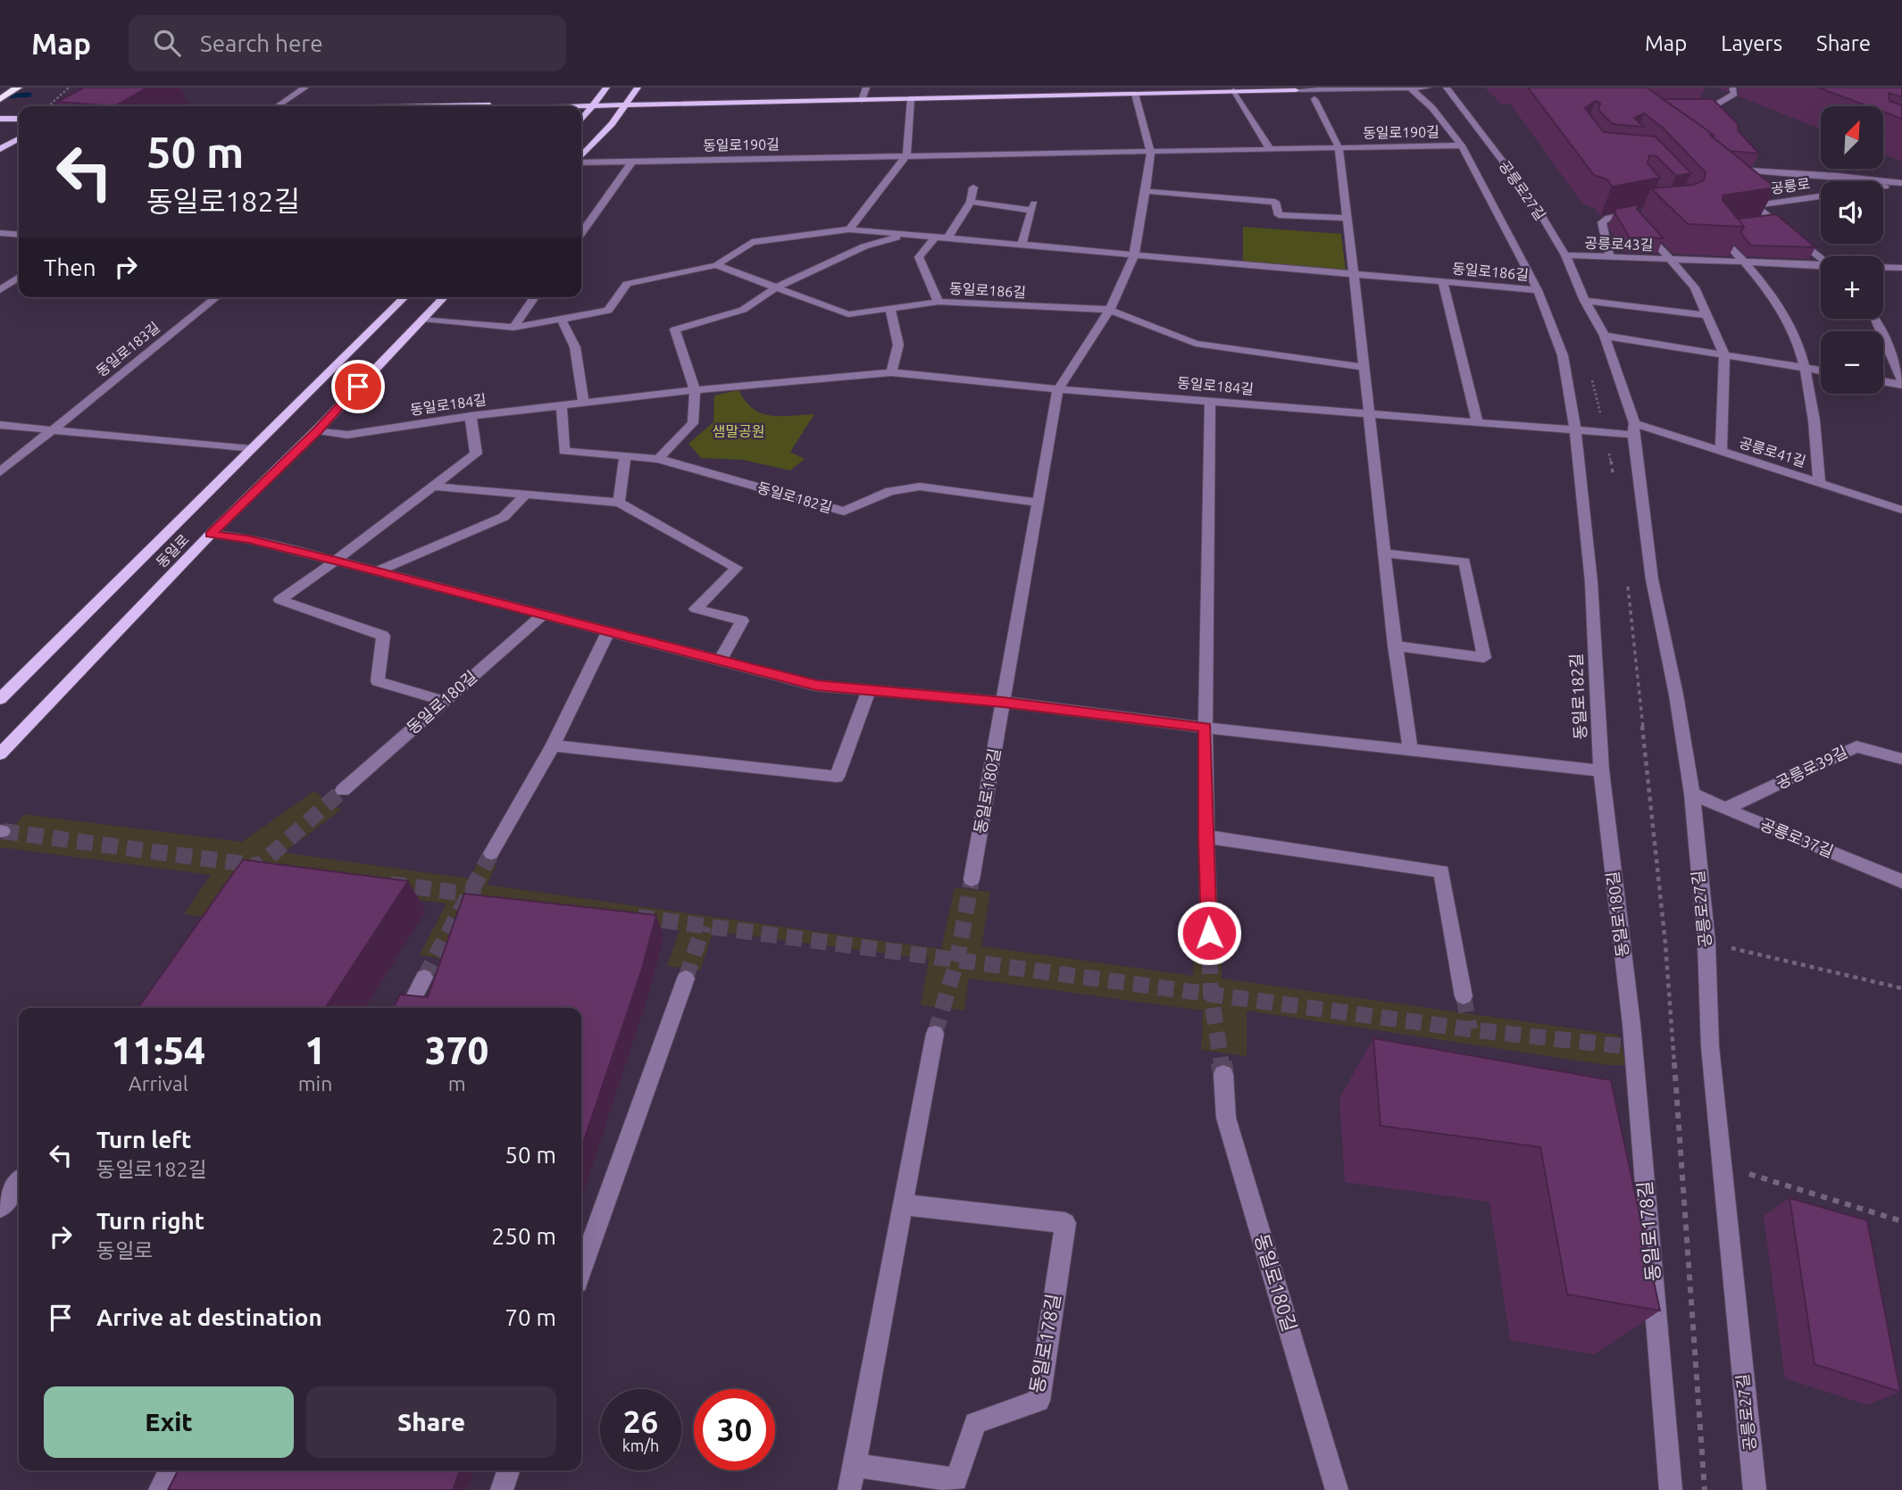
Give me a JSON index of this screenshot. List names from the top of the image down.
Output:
{
  "streets": {
    "main road": ["동일로"],
    "street": [
      "동일로190길",
      "공릉로",
      "공릉로27길",
      "공릉로43길",
      "동일로186길",
      "동일로183길",
      "동일로184길",
      "공릉로41길",
      "동일로182길",
      "동일로180길",
      "공릉로39길",
      "공릉로37길",
      "동일로178길"
    ]
  },
  "crossings": [
    ["동일로190길", "동일로186길"],
    ["공릉로27길", "공릉로43길"],
    ["공릉로27길", "동일로184길"],
    ["공릉로27길", "공릉로41길"],
    ["공릉로27길", "공릉로37길"],
    ["동일로186길", "동일로"],
    ["동일로184길", "공릉로41길"],
    ["동일로184길", "동일로182길"],
    ["동일로184길", "동일로"],
    ["동일로182길", "동일로180길"],
    ["동일로180길", "동일로178길"],
    ["공릉로39길", "공릉로37길"]
  ],
  "parks": ["샘말공원"],
  "north": "top right",
  "page": {
    "header": "Map",
    "search": "Search here",
    "nav": ["Map", "Layers", "Share"],
    "map_buttons": ["+", "−"],
    "turn": ["50 m", "동일로182길"],
    "then": "Then",
    "eta": [
      "11:54",
      "Arrival",
      "1",
      "min",
      "370",
      "m"
    ],
    "list": [
      {
        "name": "Turn left",
        "note": "동일로182길",
        "value": "50 m"
      },
      {
        "name": "Turn right",
        "note": "동일로",
        "value": "250 m"
      },
      {
        "name": "Arrive at destination",
        "value": "70 m"
      }
    ],
    "buttons": ["Exit", "Share"],
    "speed": "26 km/h",
    "limit": "30"
  }
}
